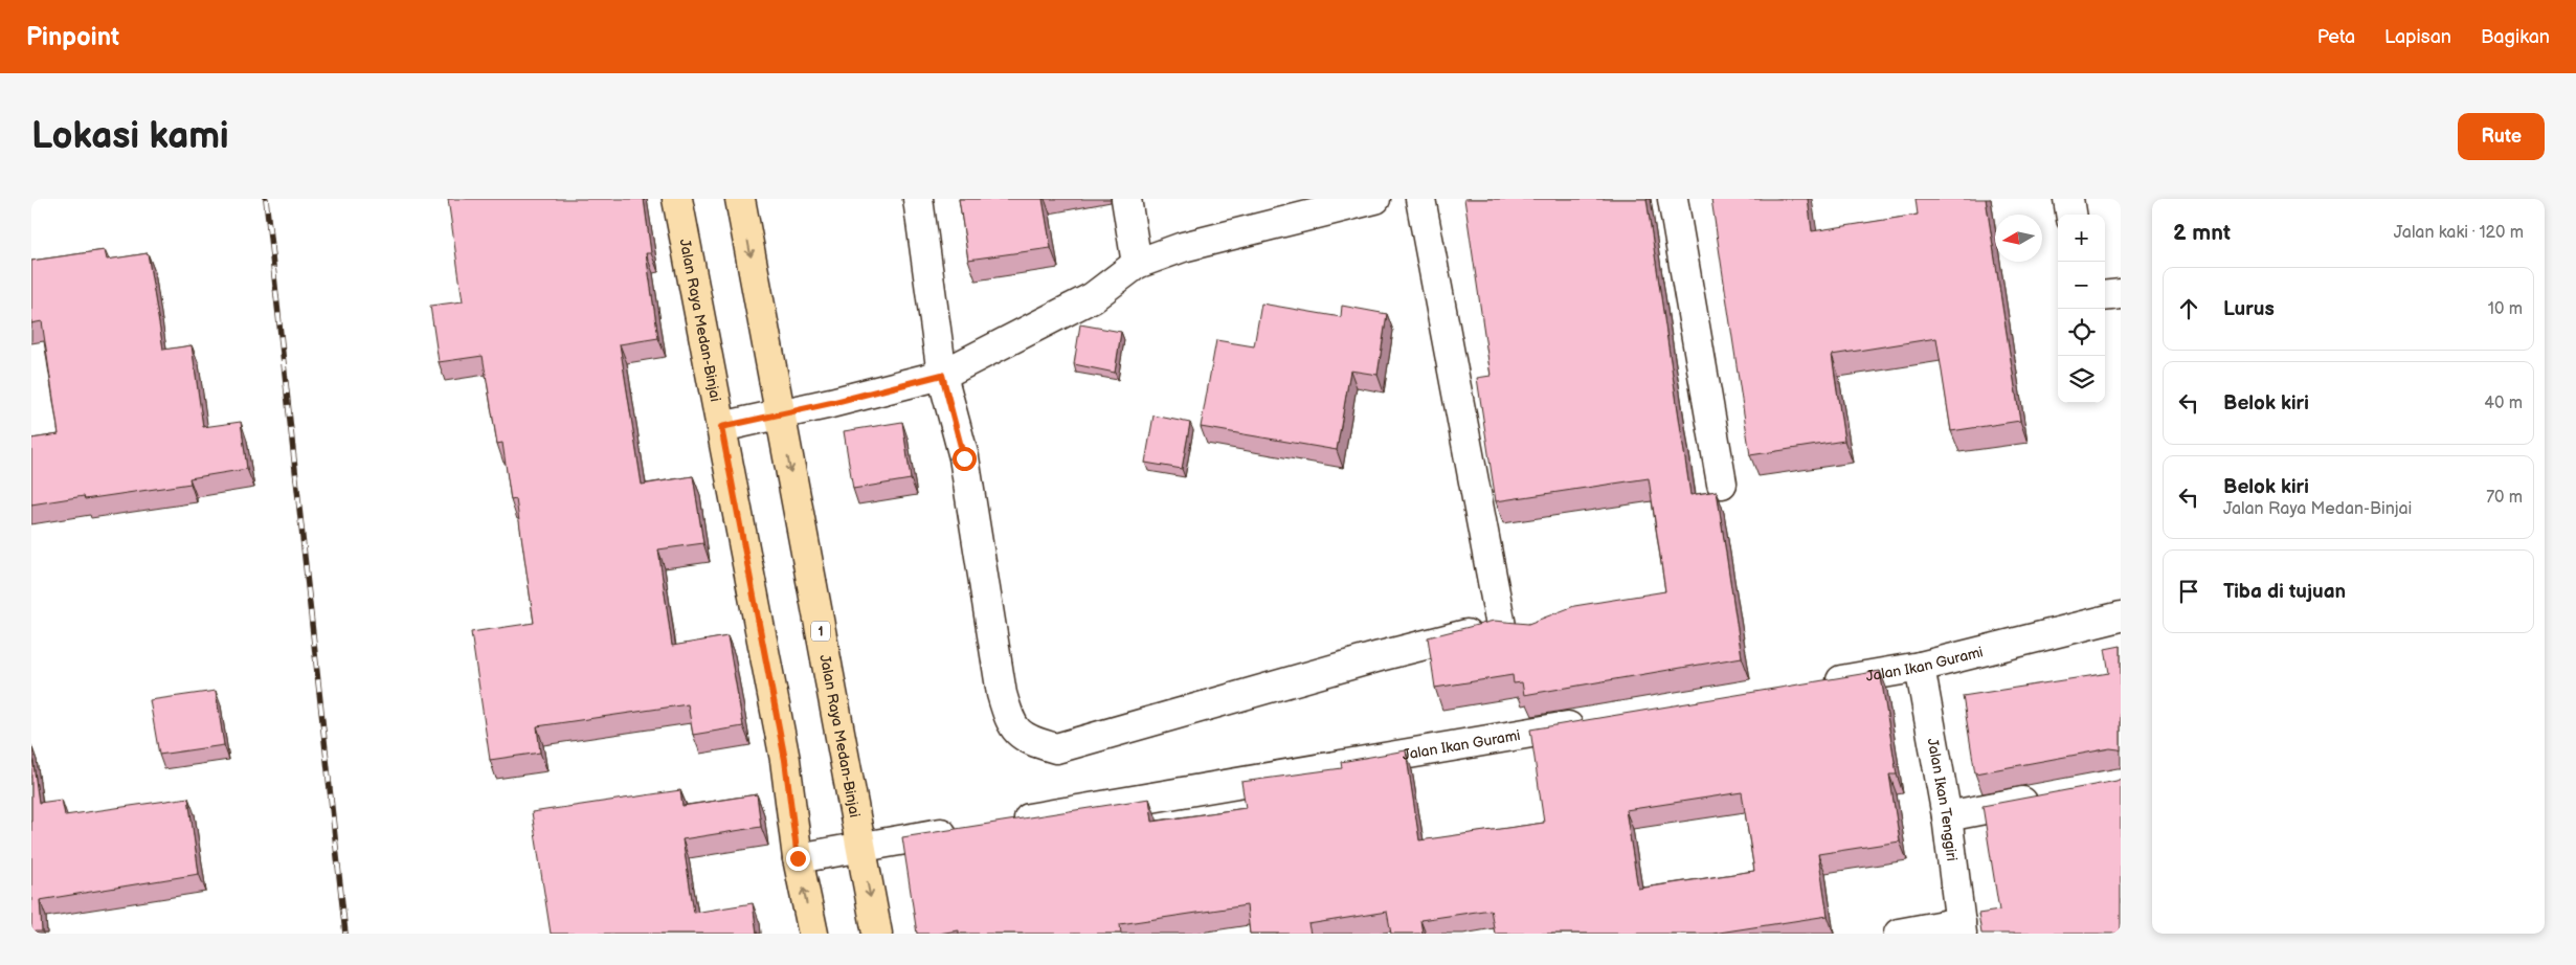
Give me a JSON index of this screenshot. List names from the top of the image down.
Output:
{
  "streets": {
    "main road": ["Jalan Raya Medan-Binjai", "1"],
    "street": ["Jalan Ikan Gurami", "Jalan Ikan Tenggiri"]
  },
  "crossings": [
    ["Jalan Ikan Gurami", "Jalan Ikan Tenggiri"]
  ],
  "north": "left",
  "page": {
    "header": "Pinpoint",
    "nav": ["Peta", "Lapisan", "Bagikan"],
    "buttons": "Rute",
    "title": "Lokasi kami",
    "heading": ["2 mnt", "Jalan kaki · 120 m"],
    "map_buttons": ["+", "−"],
    "list": [
      ["Lurus", "10 m"],
      ["Belok kiri", "40 m"],
      ["Belok kiri", "Jalan Raya Medan-Binjai", "70 m"],
      "Tiba di tujuan"
    ]
  }
}
